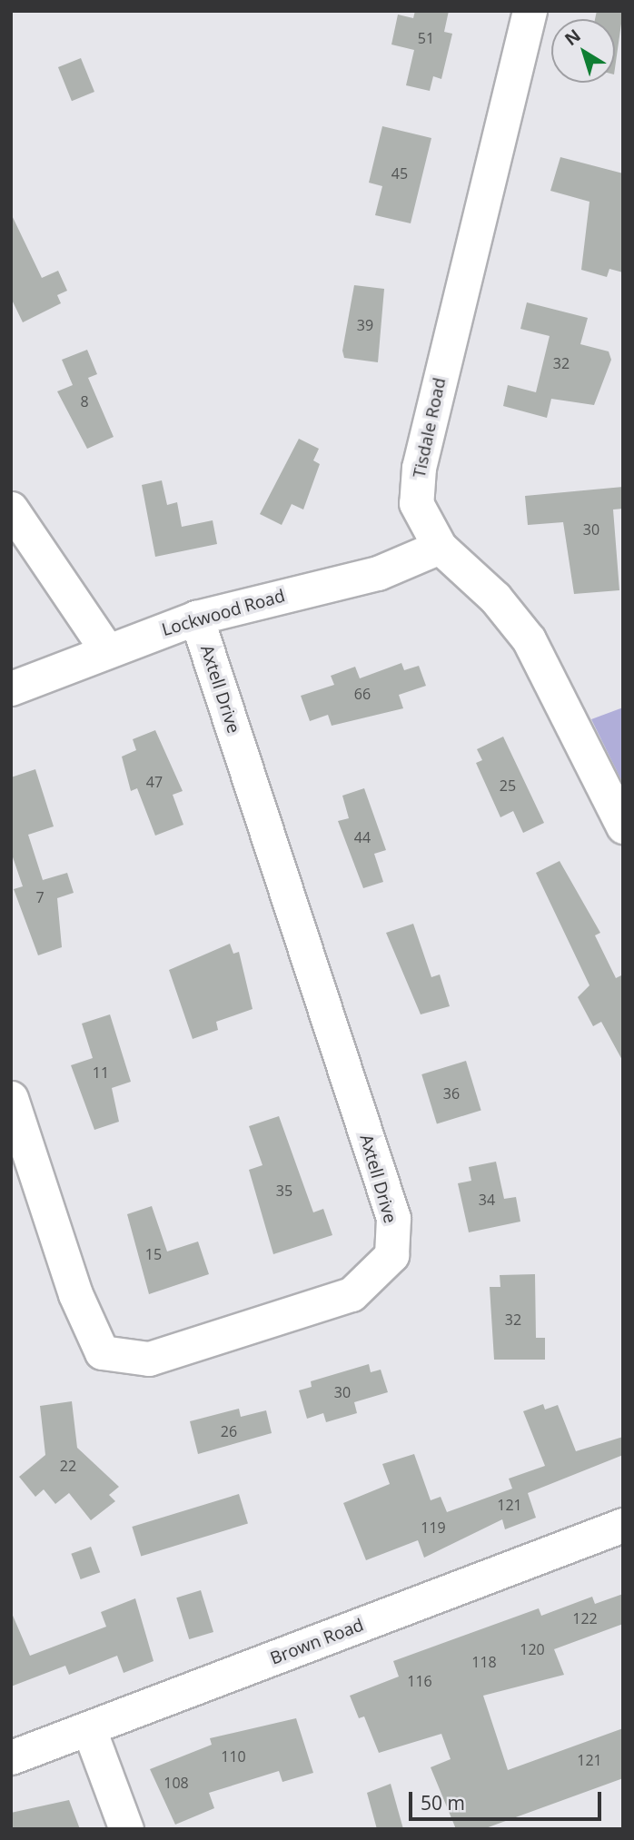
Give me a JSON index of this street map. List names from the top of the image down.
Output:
{
  "streets": {
    "street": [
      "Tisdale Road",
      "Lockwood Road",
      "Axtell Drive",
      "Brown Road"
    ]
  },
  "crossings": [
    ["Tisdale Road", "Lockwood Road"],
    ["Lockwood Road", "Axtell Drive"]
  ],
  "house_numbers": [
    "51",
    "45",
    "39",
    "32",
    "8",
    "30",
    "66",
    "47",
    "25",
    "44",
    "7",
    "11",
    "36",
    "35",
    "34",
    "15",
    "32",
    "30",
    "26",
    "22",
    "121",
    "119",
    "122",
    "120",
    "118",
    "116",
    "110",
    "121",
    "108"
  ],
  "scale_bar": "50 m",
  "north": "top left"
}
